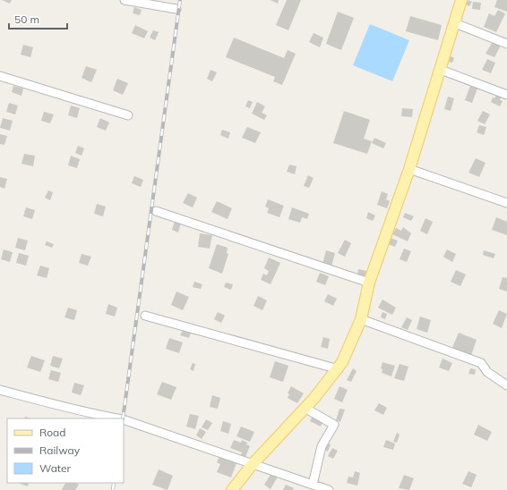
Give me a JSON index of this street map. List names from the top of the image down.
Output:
{
  "legend": ["Road", "Railway", "Water"],
  "scale_bar": "50 m"
}
